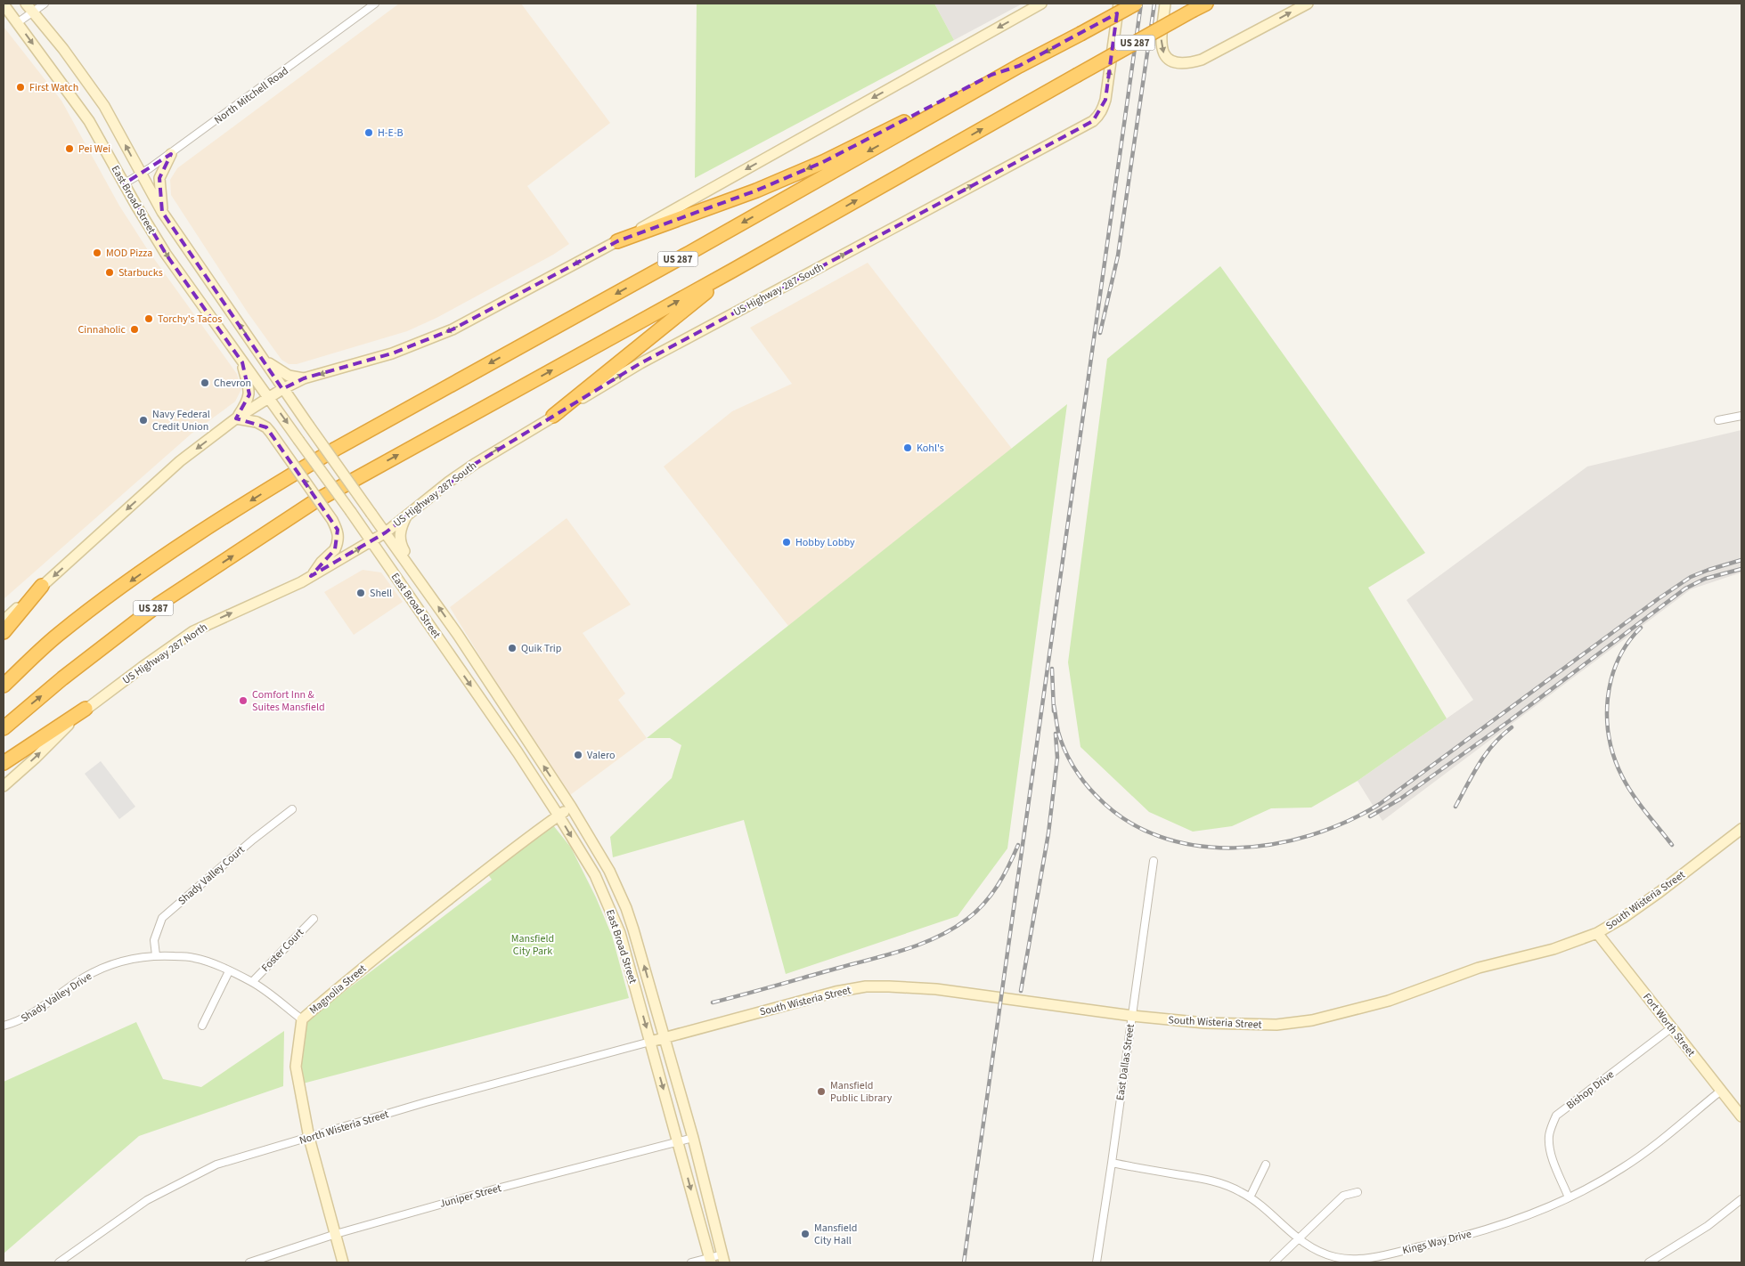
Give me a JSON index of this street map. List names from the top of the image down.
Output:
{
  "streets": {
    "highway": ["US 287"],
    "main road": [
      "East Broad Street",
      "US Highway 287 South",
      "US Highway 287 North",
      "South Wisteria Street",
      "Magnolia Street",
      "Fort Worth Street"
    ],
    "street": [
      "North Mitchell Road",
      "Shady Valley Court",
      "Foster Court",
      "Shady Valley Drive",
      "East Dallas Street",
      "Bishop Drive",
      "North Wisteria Street",
      "Juniper Street",
      "Kings Way Drive"
    ]
  },
  "crossings": [
    ["North Mitchell Road", "East Broad Street"],
    ["East Broad Street", "US Highway 287 South"],
    ["East Broad Street", "US Highway 287 North"],
    ["East Broad Street", "South Wisteria Street"],
    ["East Broad Street", "Magnolia Street"],
    ["East Broad Street", "North Wisteria Street"],
    ["East Broad Street", "Juniper Street"],
    ["US Highway 287 South", "US Highway 287 North"],
    ["Shady Valley Court", "Shady Valley Drive"],
    ["South Wisteria Street", "Fort Worth Street"],
    ["South Wisteria Street", "East Dallas Street"],
    ["South Wisteria Street", "North Wisteria Street"],
    ["Foster Court", "Shady Valley Drive"],
    ["Magnolia Street", "Shady Valley Drive"],
    ["Magnolia Street", "North Wisteria Street"],
    ["Magnolia Street", "Juniper Street"],
    ["Fort Worth Street", "Bishop Drive"],
    ["Fort Worth Street", "Kings Way Drive"],
    ["East Dallas Street", "Kings Way Drive"],
    ["Bishop Drive", "Kings Way Drive"]
  ],
  "one_way": ["US Highway 287 South", "US Highway 287 North"],
  "parks": ["Mansfield City Park"],
  "places": [
    "First Watch",
    "H-E-B",
    "Pei Wei",
    "MOD Pizza",
    "Starbucks",
    "Torchy's Tacos",
    "Cinnaholic",
    "Chevron",
    "Navy Federal Credit Union",
    "Kohl's",
    "Hobby Lobby",
    "Shell",
    "Quik Trip",
    "Comfort Inn & Suites Mansfield",
    "Valero",
    "Mansfield Public Library",
    "Mansfield City Hall"
  ]
}
